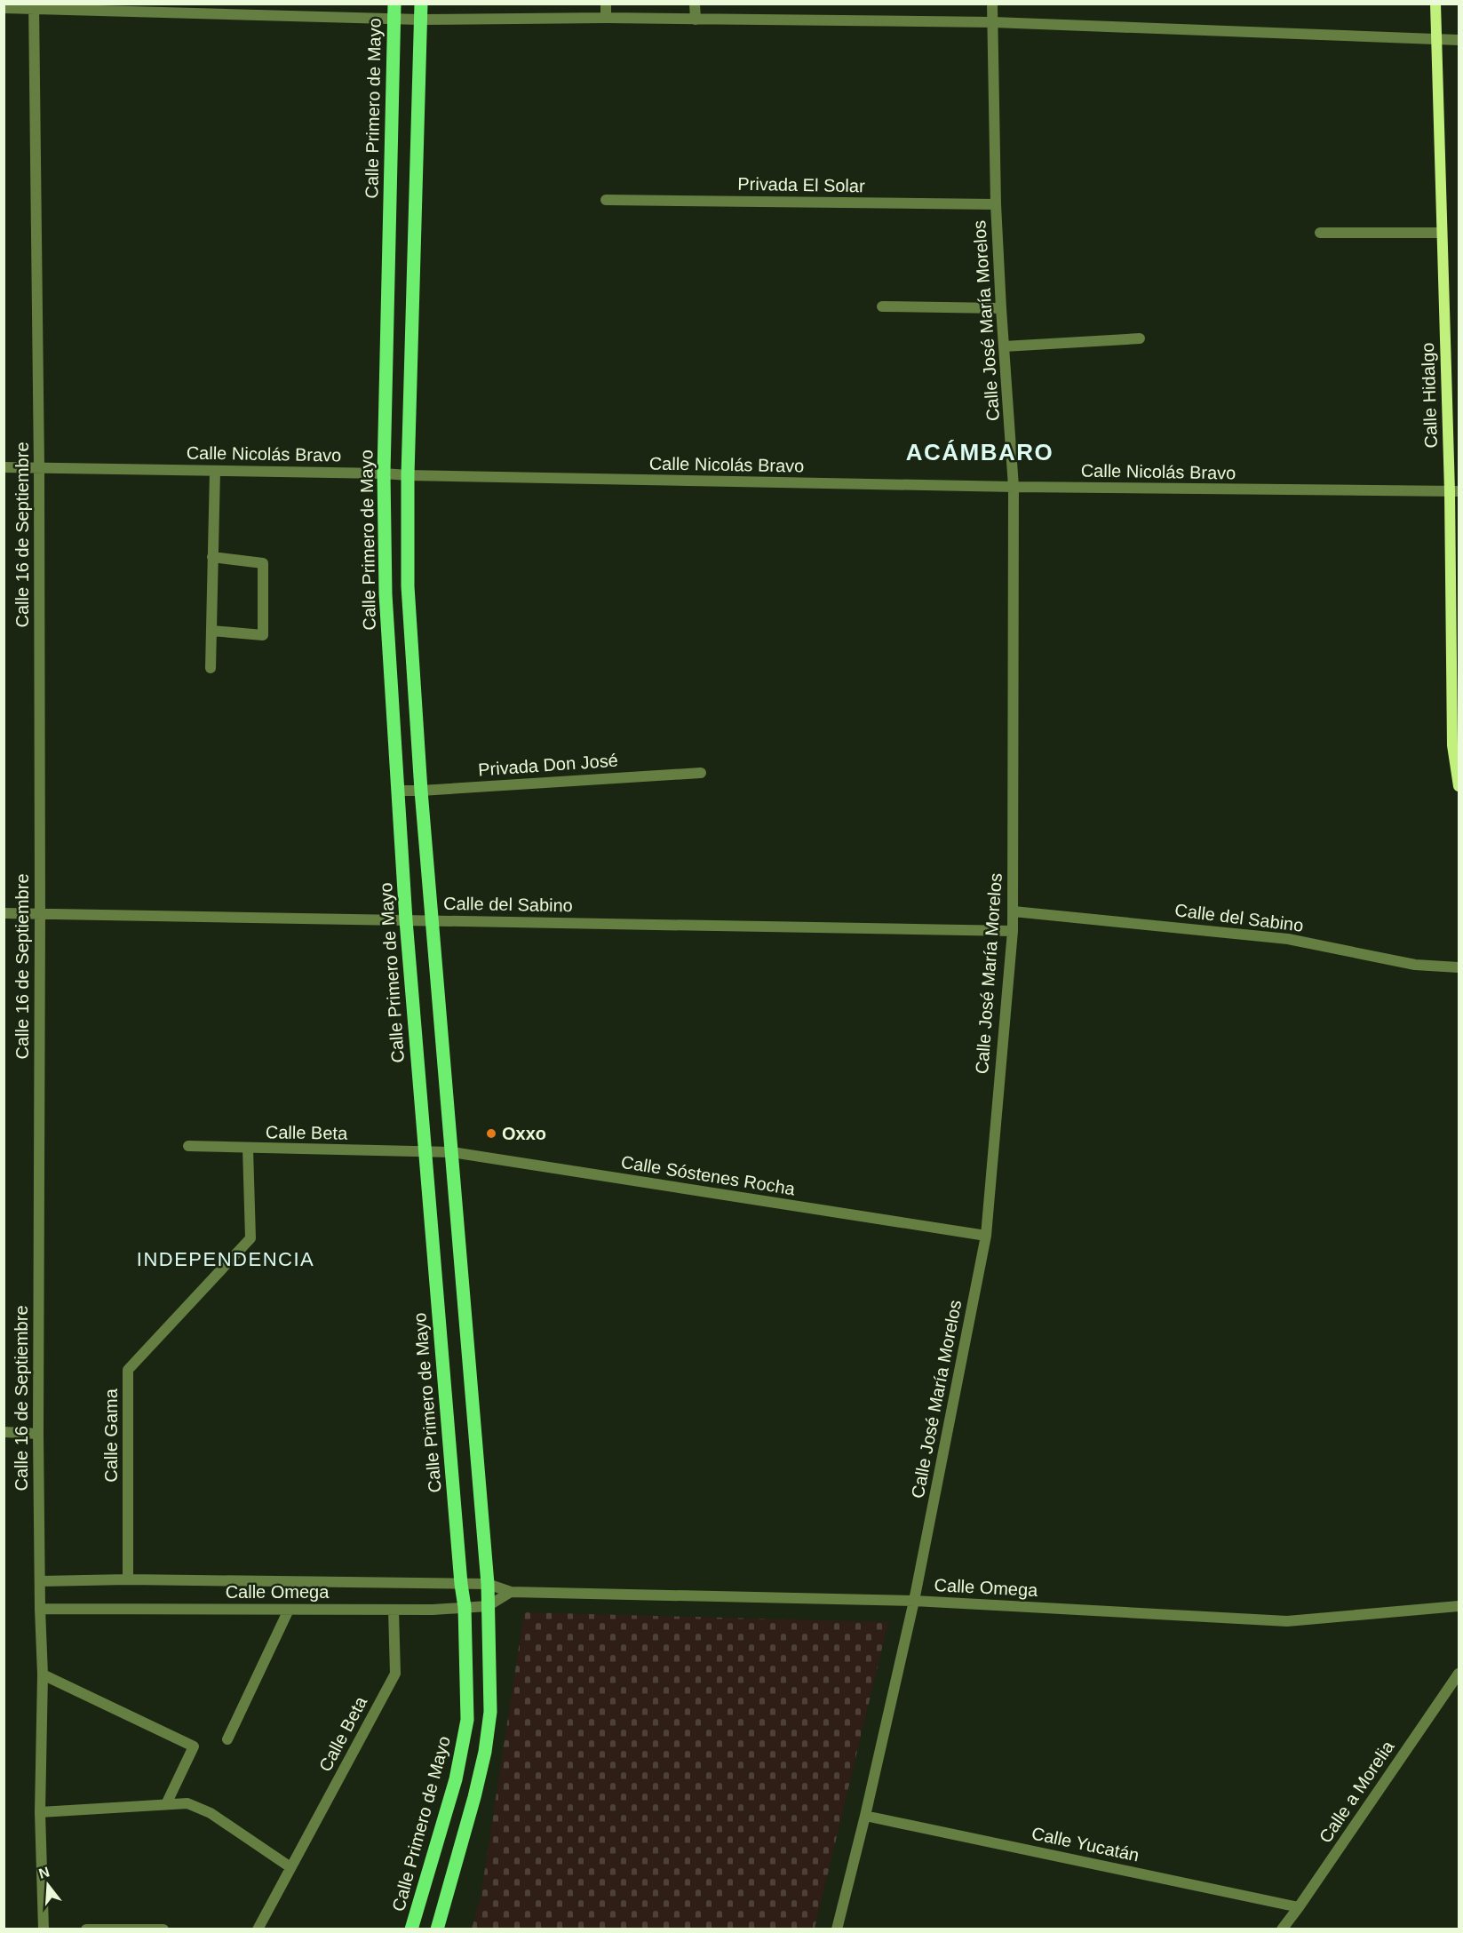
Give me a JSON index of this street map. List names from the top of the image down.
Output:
{
  "streets": {
    "main road": ["Calle Primero de Mayo"],
    "street": [
      "Privada El Solar",
      "Calle José María Morelos",
      "Calle Hidalgo",
      "Calle Nicolás Bravo",
      "Calle 16 de Septiembre",
      "Privada Don José",
      "Calle del Sabino",
      "Calle Beta",
      "Calle Sóstenes Rocha",
      "Calle Gama",
      "Calle Omega",
      "Calle a Morelia",
      "Calle Yucatán"
    ]
  },
  "crossings": [
    ["Calle Primero de Mayo", "Calle Nicolás Bravo"],
    ["Calle Primero de Mayo", "Privada Don José"],
    ["Calle Primero de Mayo", "Calle del Sabino"],
    ["Calle Primero de Mayo", "Calle Beta"],
    ["Calle Primero de Mayo", "Calle Sóstenes Rocha"],
    ["Calle Primero de Mayo", "Calle Omega"],
    ["Privada El Solar", "Calle José María Morelos"],
    ["Calle José María Morelos", "Calle Nicolás Bravo"],
    ["Calle José María Morelos", "Calle del Sabino"],
    ["Calle José María Morelos", "Calle Sóstenes Rocha"],
    ["Calle José María Morelos", "Calle Omega"],
    ["Calle José María Morelos", "Calle Yucatán"],
    ["Calle Hidalgo", "Calle Nicolás Bravo"],
    ["Calle Nicolás Bravo", "Calle 16 de Septiembre"],
    ["Calle 16 de Septiembre", "Calle del Sabino"],
    ["Calle 16 de Septiembre", "Calle Omega"],
    ["Calle Beta", "Calle Sóstenes Rocha"],
    ["Calle Beta", "Calle Gama"],
    ["Calle Beta", "Calle Omega"],
    ["Calle Gama", "Calle Omega"],
    ["Calle a Morelia", "Calle Yucatán"]
  ],
  "districts": ["ACÁMBARO", "INDEPENDENCIA"],
  "places": ["Oxxo"],
  "north": "top"
}
